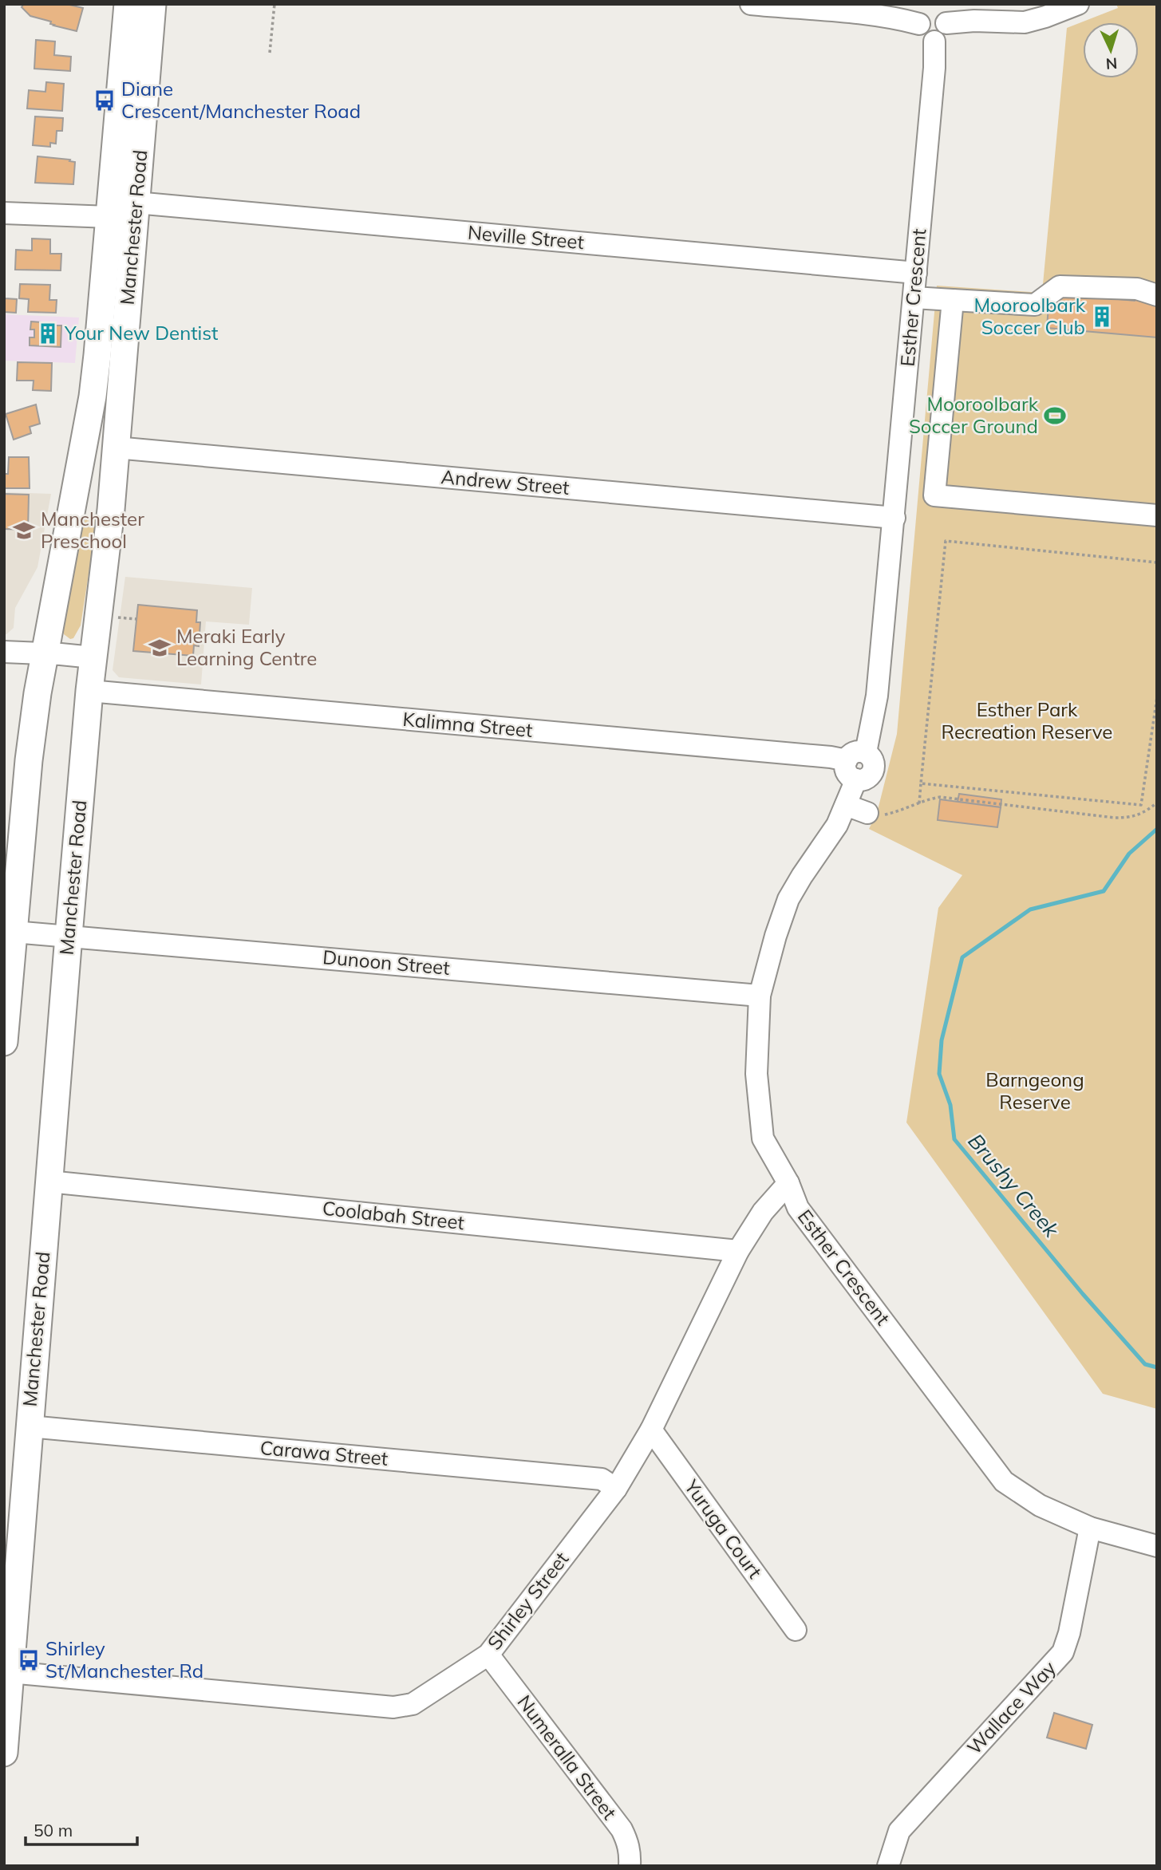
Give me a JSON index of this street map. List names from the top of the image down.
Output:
{
  "streets": {
    "main road": ["Manchester Road"],
    "street": [
      "Neville Street",
      "Esther Crescent",
      "Andrew Street",
      "Kalimna Street",
      "Dunoon Street",
      "Coolabah Street",
      "Carawa Street",
      "Yuruga Court",
      "Shirley Street",
      "Wallace Way",
      "Numeralla Street"
    ]
  },
  "crossings": [
    ["Manchester Road", "Neville Street"],
    ["Manchester Road", "Andrew Street"],
    ["Manchester Road", "Kalimna Street"],
    ["Manchester Road", "Dunoon Street"],
    ["Manchester Road", "Coolabah Street"],
    ["Manchester Road", "Carawa Street"],
    ["Manchester Road", "Shirley Street"],
    ["Neville Street", "Esther Crescent"],
    ["Esther Crescent", "Andrew Street"],
    ["Esther Crescent", "Kalimna Street"],
    ["Esther Crescent", "Dunoon Street"],
    ["Esther Crescent", "Shirley Street"],
    ["Esther Crescent", "Wallace Way"],
    ["Coolabah Street", "Shirley Street"],
    ["Carawa Street", "Shirley Street"],
    ["Yuruga Court", "Shirley Street"],
    ["Shirley Street", "Numeralla Street"]
  ],
  "water": ["Brushy Creek"],
  "parks": ["Esther Park Recreation Reserve", "Barngeong Reserve"],
  "places": {
    "bus stop": ["Diane Crescent/Manchester Road", "Shirley St/Manchester Rd"],
    "building": ["Mooroolbark Soccer Club", "Your New Dentist"],
    "sports": ["Mooroolbark Soccer Ground"],
    "school or university": ["Manchester Preschool", "Meraki Early Learning Centre"]
  },
  "scale_bar": "50 m",
  "north": "bottom"
}
